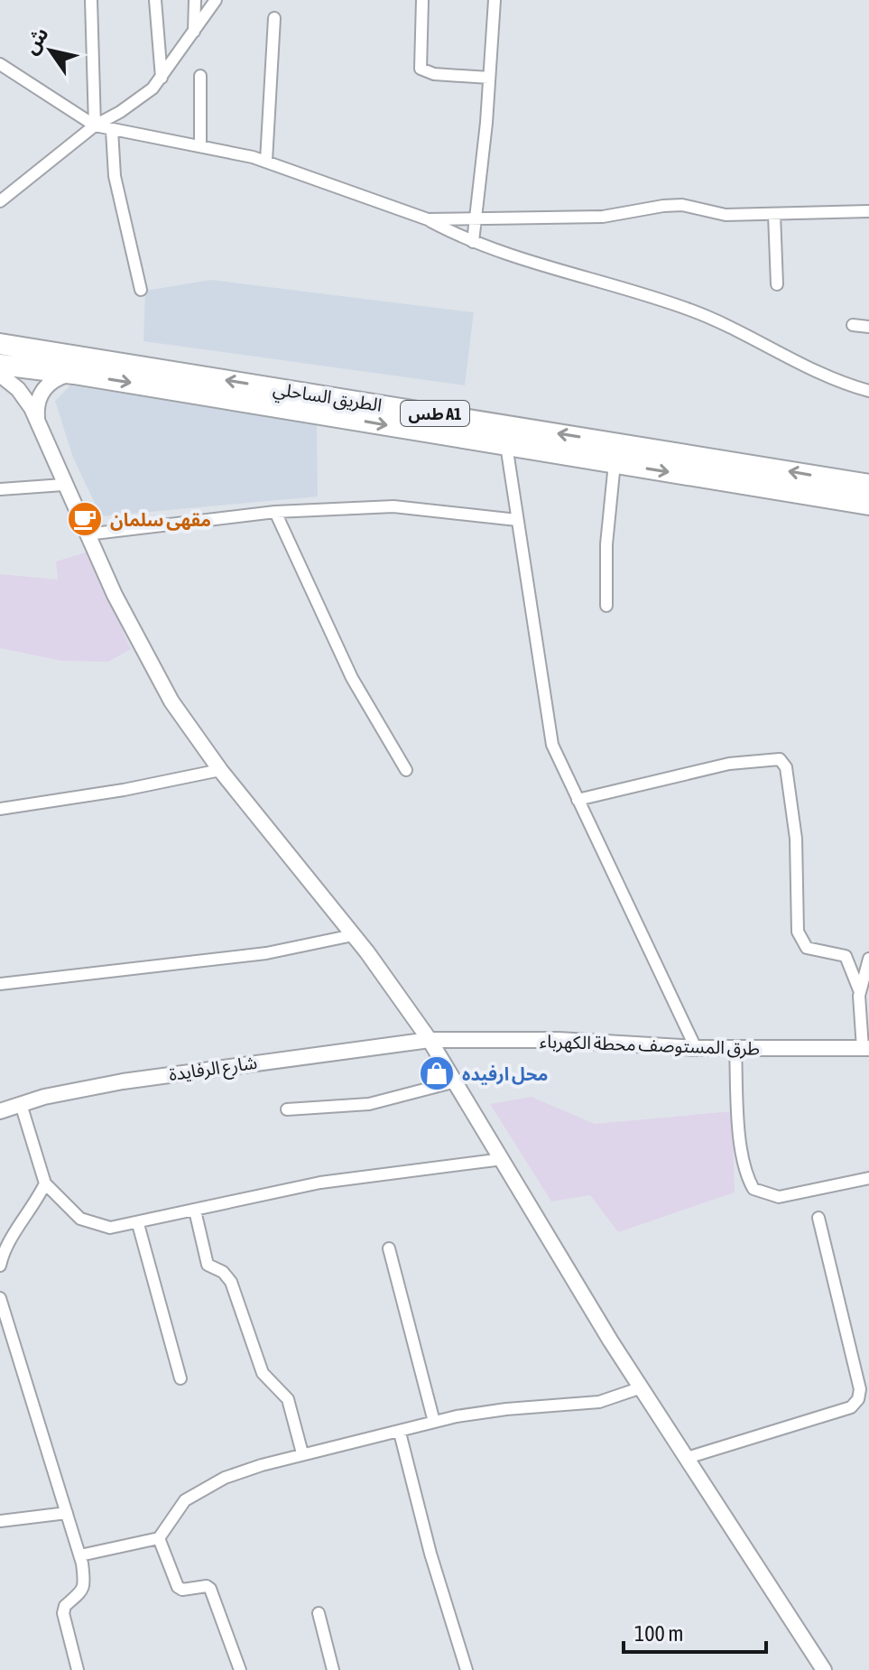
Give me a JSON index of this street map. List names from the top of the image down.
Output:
{
  "streets": {
    "highway": ["الطريق الساحلي", "طس A1"],
    "main road": ["طرق المستوصف محطة الكهرباء", "شارع الرفايدة"]
  },
  "crossings": [
    ["طرق المستوصف محطة الكهرباء", "شارع الرفايدة"]
  ],
  "places": {
    "cafe": ["مقهى سلمان"],
    "shop": ["محل ارفيده"]
  },
  "scale_bar": "100 m",
  "north": "top left"
}
